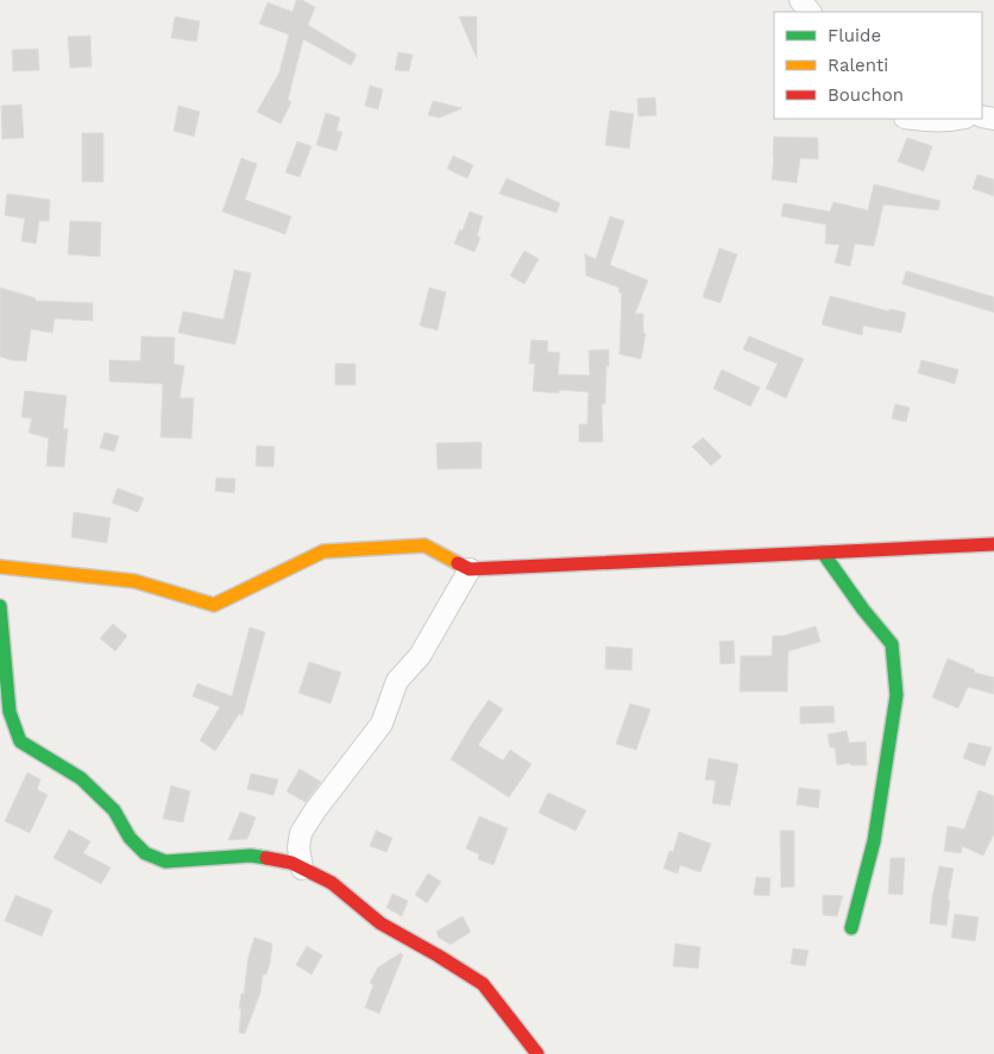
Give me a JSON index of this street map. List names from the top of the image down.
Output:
{
  "legend": ["Fluide", "Ralenti", "Bouchon"]
}
